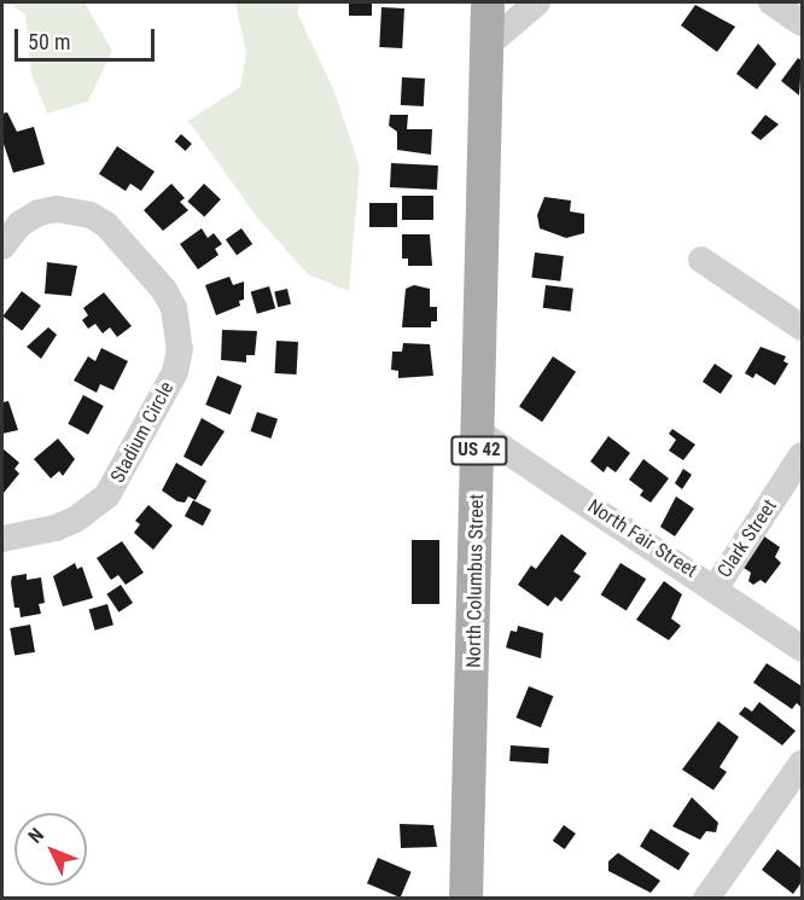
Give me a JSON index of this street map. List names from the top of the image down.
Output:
{
  "streets": {
    "main road": ["US 42", "North Columbus Street"],
    "street": ["Stadium Circle", "North Fair Street", "Clark Street"]
  },
  "crossings": [
    ["North Fair Street", "Clark Street"],
    ["North Fair Street", "North Columbus Street"]
  ],
  "scale_bar": "50 m",
  "north": "top left"
}
